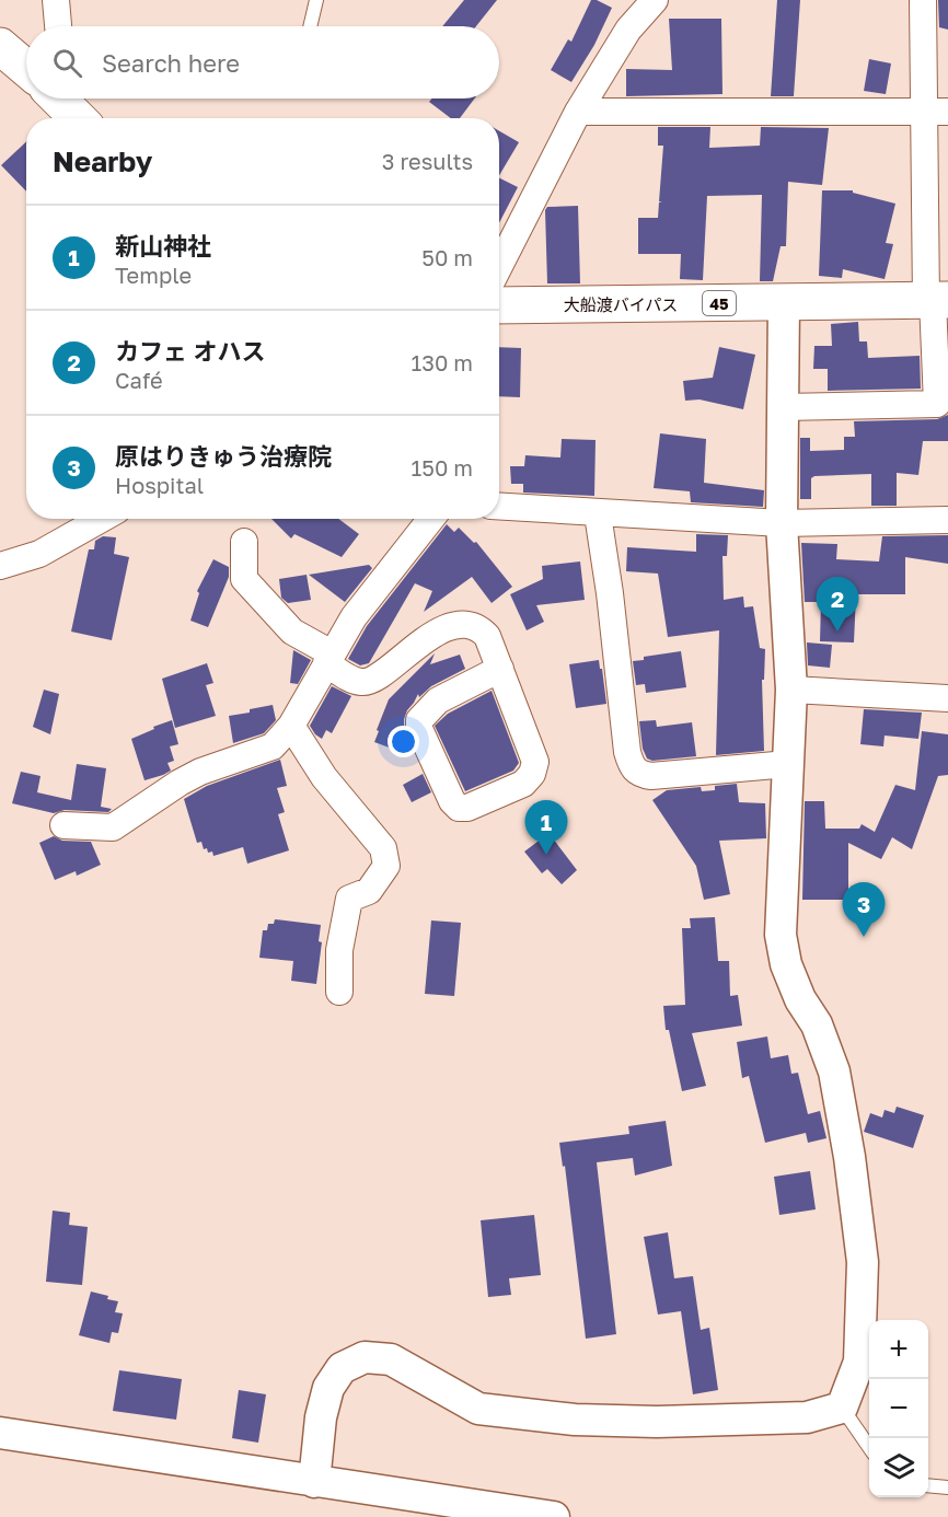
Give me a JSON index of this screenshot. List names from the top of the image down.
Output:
{
  "streets": {
    "highway": ["45", "大船渡バイパス"]
  },
  "page": {
    "search": "Search here",
    "heading": ["Nearby", "3 results"],
    "list": [
      {
        "mark": "1",
        "name": "新山神社",
        "note": "Temple",
        "value": "50 m"
      },
      {
        "mark": "2",
        "name": "カフェ オハス",
        "note": "Café",
        "value": "130 m"
      },
      {
        "mark": "3",
        "name": "原はりきゅう治療院",
        "note": "Hospital",
        "value": "150 m"
      }
    ],
    "pins": ["2", "1", "3"],
    "map_buttons": ["+", "−"]
  }
}
